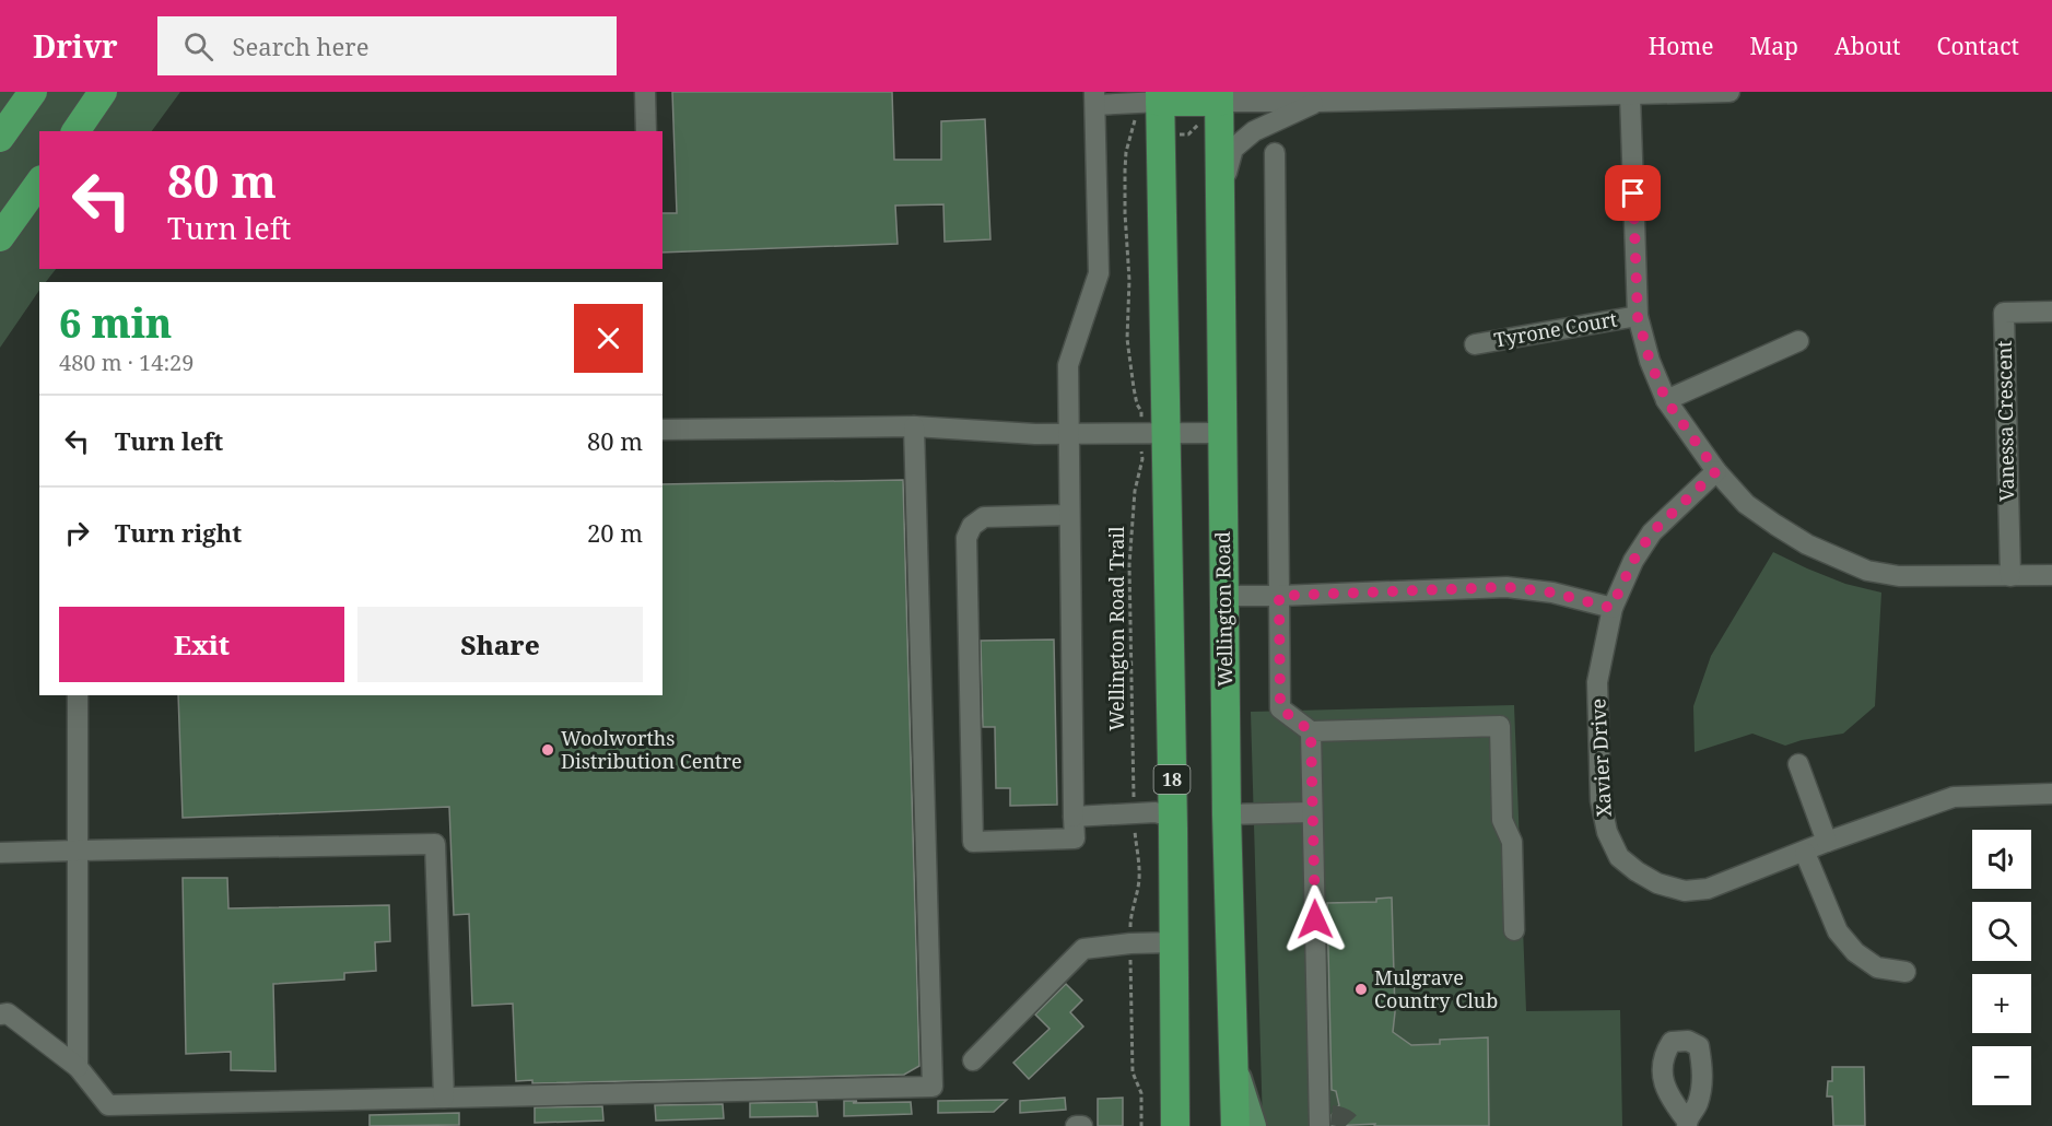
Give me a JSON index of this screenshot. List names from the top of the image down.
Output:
{
  "streets": {
    "highway": ["Wellington Road", "18"],
    "street": ["Tyrone Court", "Vanessa Crescent", "Xavier Drive"],
    "path": ["Wellington Road Trail"]
  },
  "crossings": [
    ["Wellington Road Trail", "18"]
  ],
  "places": ["Woolworths Distribution Centre", "Mulgrave Country Club"],
  "page": {
    "header": "Drivr",
    "search": "Search here",
    "nav": [
      "Home",
      "Map",
      "About",
      "Contact"
    ],
    "turn": ["80 m", "Turn left"],
    "heading": ["6 min", "480 m · 14:29"],
    "list": [
      {
        "name": "Turn left",
        "value": "80 m"
      },
      {
        "name": "Turn right",
        "value": "20 m"
      }
    ],
    "buttons": ["Exit", "Share"],
    "map_buttons": ["+", "−"]
  }
}
